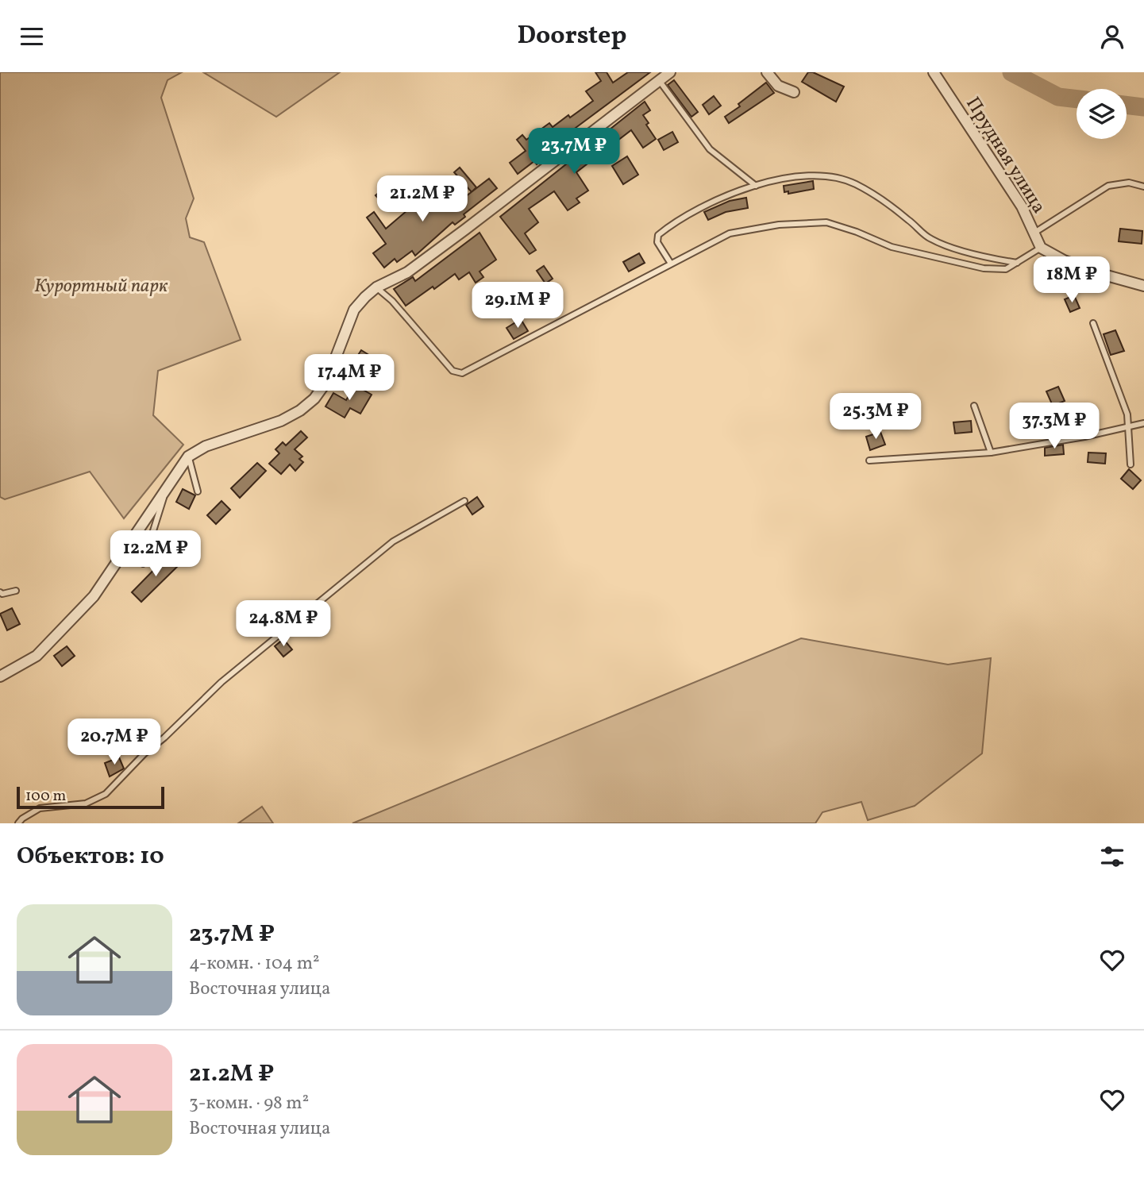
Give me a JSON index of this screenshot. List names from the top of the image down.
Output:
{
  "streets": {
    "street": ["Прудная улица"]
  },
  "parks": ["Курортный парк"],
  "scale_bar": "100 m",
  "page": {
    "header": "Doorstep",
    "price": [
      "23.7M ₽",
      "21.2M ₽",
      "18M ₽",
      "29.1M ₽",
      "17.4M ₽",
      "25.3M ₽",
      "37.3M ₽",
      "12.2M ₽",
      "24.8M ₽",
      "20.7M ₽"
    ],
    "scale": "100 m",
    "heading": "Объектов: 10",
    "list": [
      {
        "name": "23.7M ₽",
        "note": "4-комн. · 104 m² · Восточная улица"
      },
      {
        "name": "21.2M ₽",
        "note": "3-комн. · 98 m² · Восточная улица"
      }
    ]
  }
}
